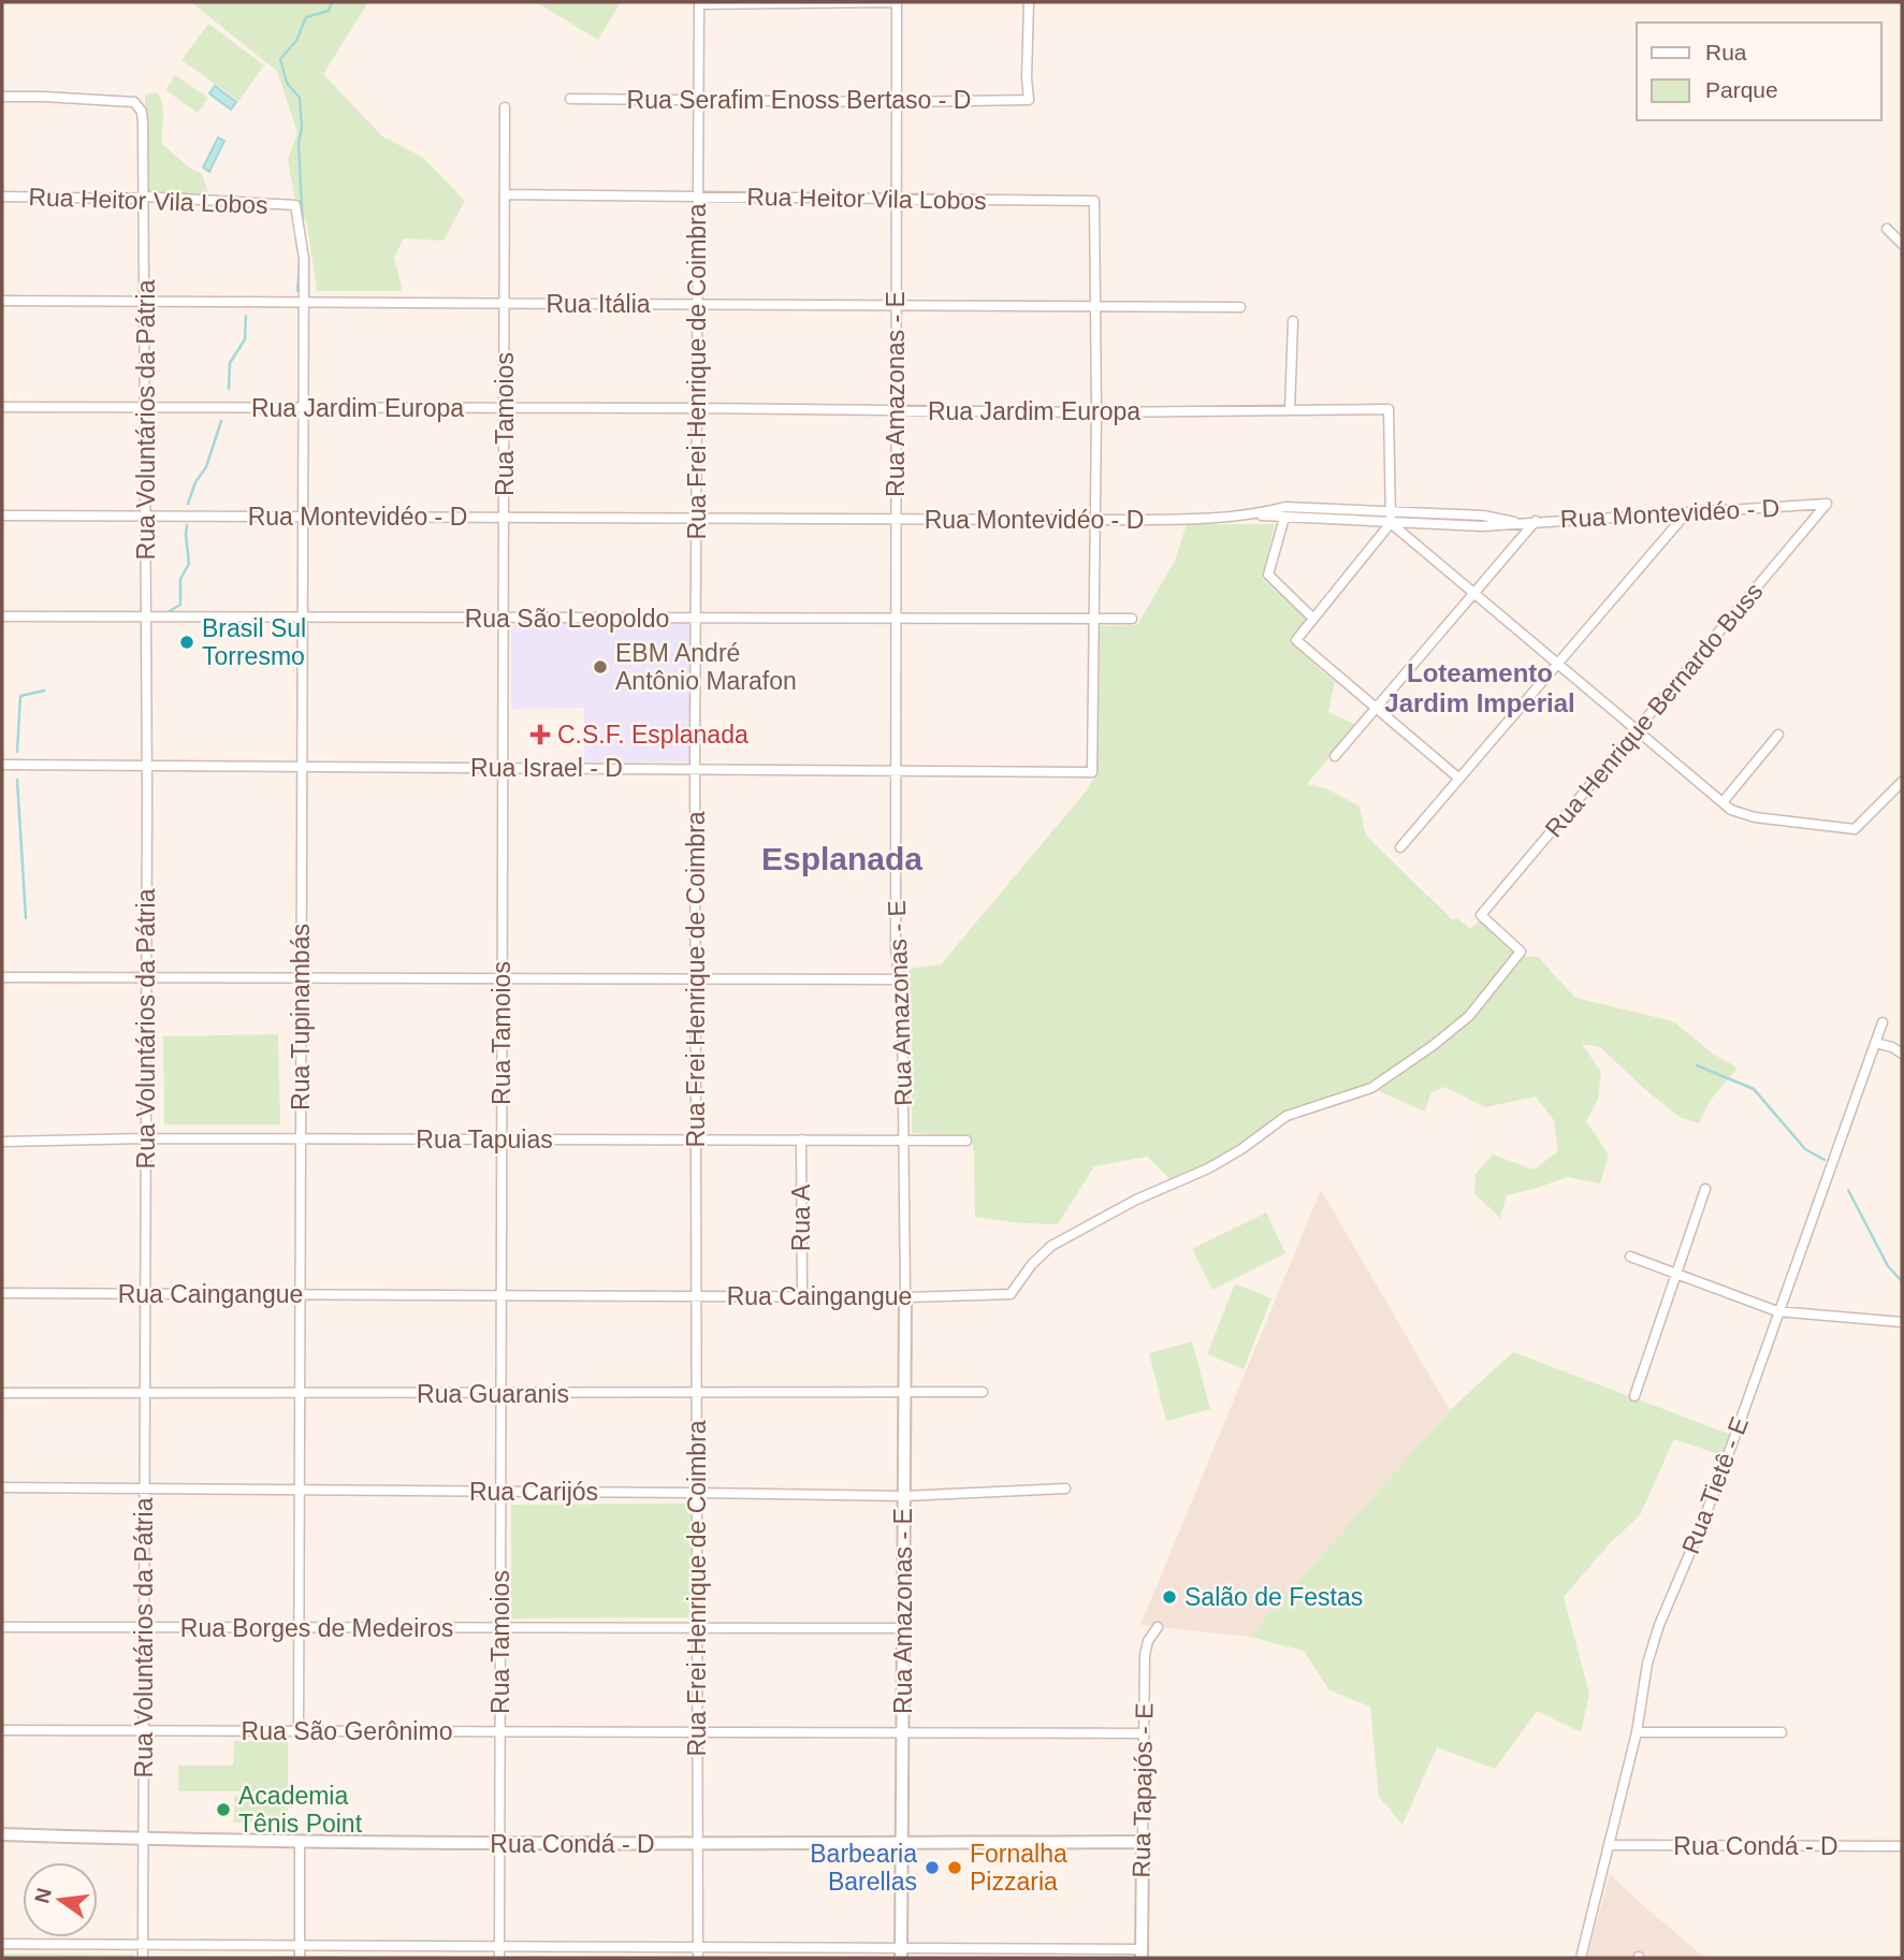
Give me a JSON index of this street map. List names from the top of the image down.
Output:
{
  "streets": {
    "street": [
      "Rua Serafim Enoss Bertaso - D",
      "Rua Heitor Vila Lobos",
      "Rua Itália",
      "Rua Frei Henrique de Coimbra",
      "Rua Amazonas - E",
      "Rua Jardim Europa",
      "Rua Voluntários da Pátria",
      "Rua Tamoios",
      "Rua Montevidéo - D",
      "Rua São Leopoldo",
      "Rua Henrique Bernardo Buss",
      "Rua Israel - D",
      "Rua Tupinambás",
      "Rua Tapuias",
      "Rua A",
      "Rua Caingangue",
      "Rua Guaranis",
      "Rua Tietê - E",
      "Rua Carijós",
      "Rua Borges de Medeiros",
      "Rua São Gerônimo",
      "Rua Tapajós - E",
      "Rua Condá - D"
    ]
  },
  "crossings": [
    ["Rua Serafim Enoss Bertaso - D", "Rua Frei Henrique de Coimbra"],
    ["Rua Serafim Enoss Bertaso - D", "Rua Amazonas - E"],
    ["Rua Heitor Vila Lobos", "Rua Itália"],
    ["Rua Heitor Vila Lobos", "Rua Frei Henrique de Coimbra"],
    ["Rua Heitor Vila Lobos", "Rua Amazonas - E"],
    ["Rua Heitor Vila Lobos", "Rua Voluntários da Pátria"],
    ["Rua Heitor Vila Lobos", "Rua Tamoios"],
    ["Rua Heitor Vila Lobos", "Rua Tupinambás"],
    ["Rua Itália", "Rua Frei Henrique de Coimbra"],
    ["Rua Itália", "Rua Amazonas - E"],
    ["Rua Itália", "Rua Voluntários da Pátria"],
    ["Rua Itália", "Rua Tamoios"],
    ["Rua Itália", "Rua Tupinambás"],
    ["Rua Frei Henrique de Coimbra", "Rua Jardim Europa"],
    ["Rua Frei Henrique de Coimbra", "Rua Montevidéo - D"],
    ["Rua Frei Henrique de Coimbra", "Rua São Leopoldo"],
    ["Rua Frei Henrique de Coimbra", "Rua Israel - D"],
    ["Rua Frei Henrique de Coimbra", "Rua Tapuias"],
    ["Rua Frei Henrique de Coimbra", "Rua Caingangue"],
    ["Rua Frei Henrique de Coimbra", "Rua Guaranis"],
    ["Rua Frei Henrique de Coimbra", "Rua Carijós"],
    ["Rua Frei Henrique de Coimbra", "Rua Borges de Medeiros"],
    ["Rua Frei Henrique de Coimbra", "Rua São Gerônimo"],
    ["Rua Frei Henrique de Coimbra", "Rua Condá - D"],
    ["Rua Amazonas - E", "Rua Jardim Europa"],
    ["Rua Amazonas - E", "Rua Montevidéo - D"],
    ["Rua Amazonas - E", "Rua São Leopoldo"],
    ["Rua Amazonas - E", "Rua Israel - D"],
    ["Rua Amazonas - E", "Rua Tapuias"],
    ["Rua Amazonas - E", "Rua Caingangue"],
    ["Rua Amazonas - E", "Rua Guaranis"],
    ["Rua Amazonas - E", "Rua Carijós"],
    ["Rua Amazonas - E", "Rua Borges de Medeiros"],
    ["Rua Amazonas - E", "Rua São Gerônimo"],
    ["Rua Amazonas - E", "Rua Condá - D"],
    ["Rua Jardim Europa", "Rua Voluntários da Pátria"],
    ["Rua Jardim Europa", "Rua Tamoios"],
    ["Rua Jardim Europa", "Rua Montevidéo - D"],
    ["Rua Jardim Europa", "Rua Tupinambás"],
    ["Rua Voluntários da Pátria", "Rua Montevidéo - D"],
    ["Rua Voluntários da Pátria", "Rua São Leopoldo"],
    ["Rua Voluntários da Pátria", "Rua Israel - D"],
    ["Rua Voluntários da Pátria", "Rua Tapuias"],
    ["Rua Voluntários da Pátria", "Rua Caingangue"],
    ["Rua Voluntários da Pátria", "Rua Guaranis"],
    ["Rua Voluntários da Pátria", "Rua Carijós"],
    ["Rua Voluntários da Pátria", "Rua Borges de Medeiros"],
    ["Rua Voluntários da Pátria", "Rua São Gerônimo"],
    ["Rua Voluntários da Pátria", "Rua Condá - D"],
    ["Rua Tamoios", "Rua Montevidéo - D"],
    ["Rua Tamoios", "Rua São Leopoldo"],
    ["Rua Tamoios", "Rua Israel - D"],
    ["Rua Tamoios", "Rua Tapuias"],
    ["Rua Tamoios", "Rua Caingangue"],
    ["Rua Tamoios", "Rua Guaranis"],
    ["Rua Tamoios", "Rua Carijós"],
    ["Rua Tamoios", "Rua Borges de Medeiros"],
    ["Rua Tamoios", "Rua São Gerônimo"],
    ["Rua Tamoios", "Rua Condá - D"],
    ["Rua Montevidéo - D", "Rua Henrique Bernardo Buss"],
    ["Rua Montevidéo - D", "Rua Tupinambás"],
    ["Rua São Leopoldo", "Rua Israel - D"],
    ["Rua São Leopoldo", "Rua Tupinambás"],
    ["Rua Henrique Bernardo Buss", "Rua Caingangue"],
    ["Rua Israel - D", "Rua Tupinambás"],
    ["Rua Tupinambás", "Rua Tapuias"],
    ["Rua Tupinambás", "Rua Caingangue"],
    ["Rua Tupinambás", "Rua Guaranis"],
    ["Rua Tupinambás", "Rua Carijós"],
    ["Rua Tupinambás", "Rua Borges de Medeiros"],
    ["Rua Tupinambás", "Rua São Gerônimo"],
    ["Rua Tapuias", "Rua A"],
    ["Rua A", "Rua Caingangue"],
    ["Rua Tietê - E", "Rua Condá - D"],
    ["Rua São Gerônimo", "Rua Tapajós - E"],
    ["Rua Tapajós - E", "Rua Condá - D"]
  ],
  "districts": ["Loteamento Jardim Imperial", "Esplanada"],
  "places": {
    "other": [
      "Brasil Sul Torresmo",
      "EBM André Antônio Marafon",
      "Salão de Festas",
      "Academia Tênis Point",
      "Barbearia Barellas",
      "Fornalha Pizzaria"
    ],
    "health": ["C.S.F. Esplanada"]
  },
  "legend": ["Rua", "Parque"],
  "north": "left"
}
